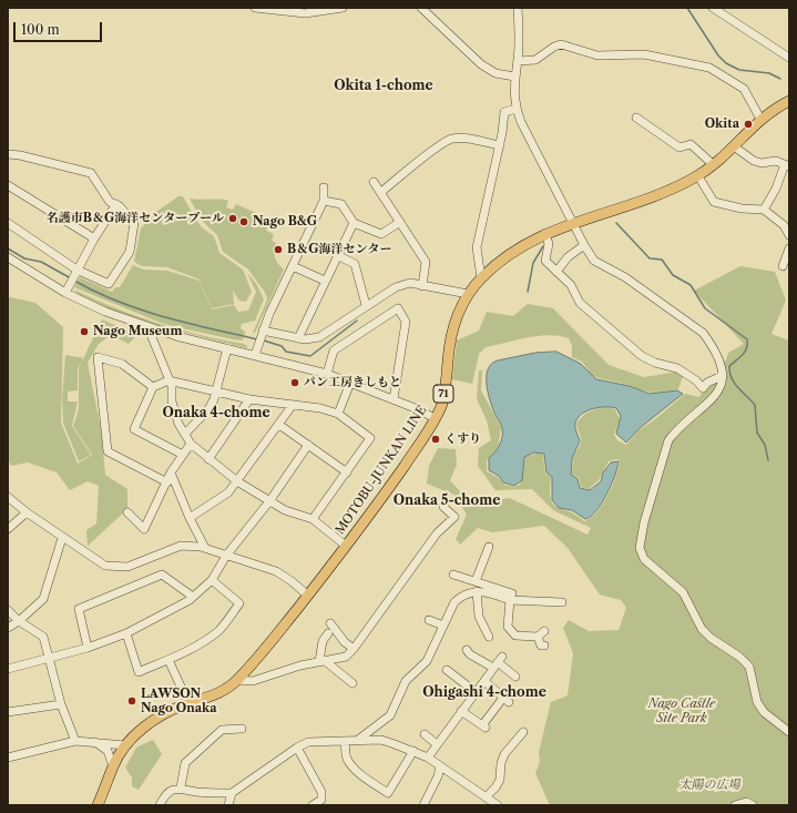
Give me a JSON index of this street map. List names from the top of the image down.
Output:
{
  "streets": {
    "main road": ["71", "MOTOBU-JUNKAN LINE"]
  },
  "districts": [
    "Okita 1-chome",
    "Onaka 4-chome",
    "Onaka 5-chome",
    "Ohigashi 4-chome"
  ],
  "parks": ["Nago Castle Site Park", "太陽の広場"],
  "places": [
    "Okita",
    "名護市B＆G海洋センタープール",
    "Nago B&G",
    "B＆G海洋センター",
    "Nago Museum",
    "パン工房きしもと",
    "くすり",
    "LAWSON Nago Onaka"
  ],
  "scale_bar": "100 m"
}
